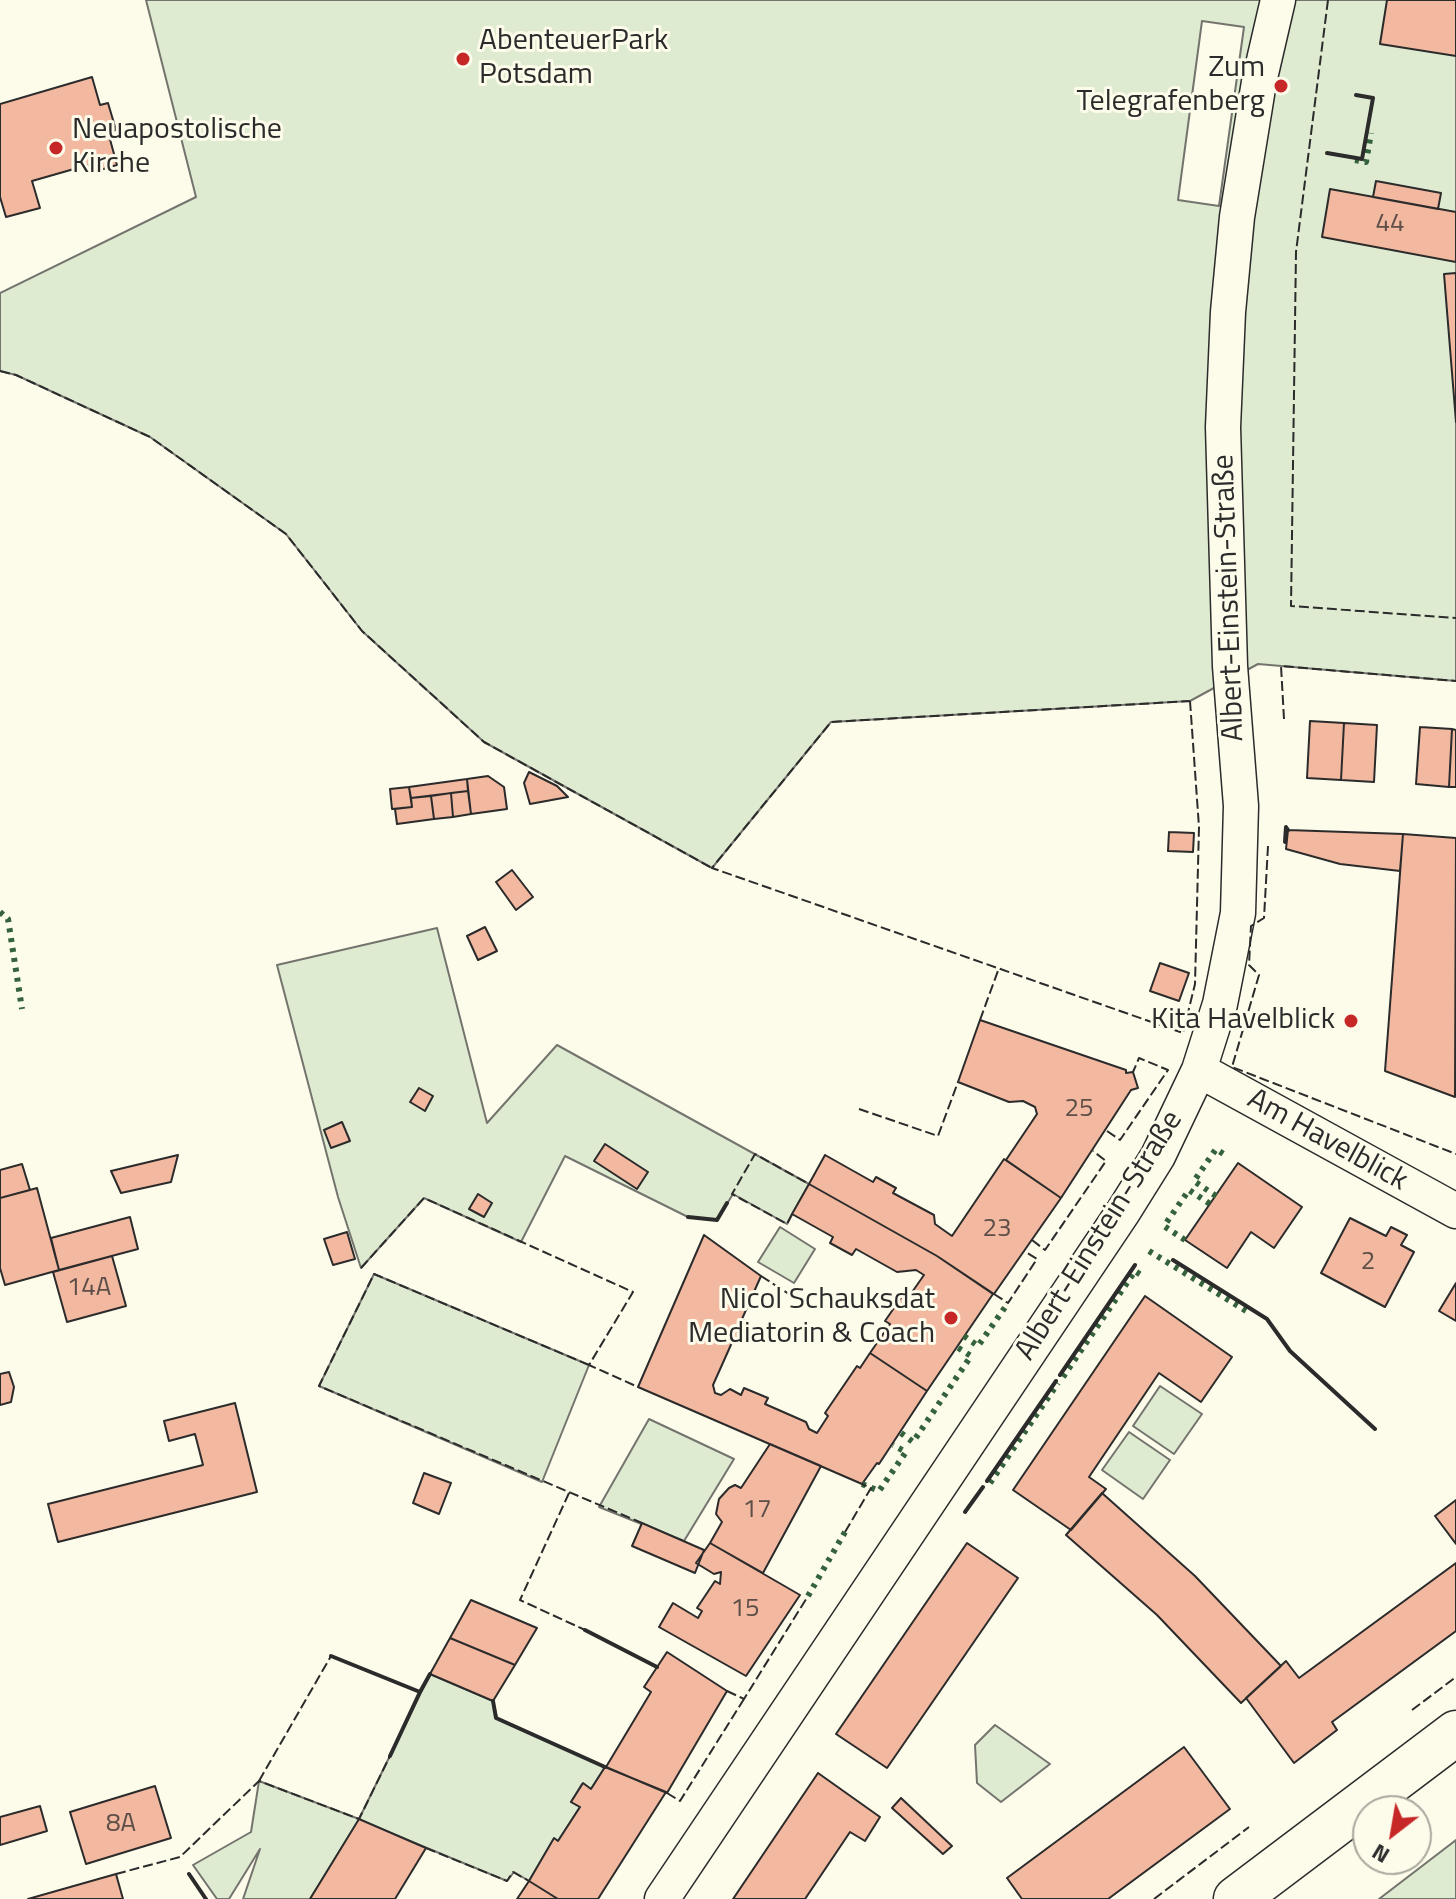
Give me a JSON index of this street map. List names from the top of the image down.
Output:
{
  "streets": {
    "street": ["Albert-Einstein-Straße", "Am Havelblick"]
  },
  "crossings": [
    ["Albert-Einstein-Straße", "Am Havelblick"]
  ],
  "places": [
    "AbenteuerPark Potsdam",
    "Zum Telegrafenberg",
    "Neuapostolische Kirche",
    "Kita Havelblick",
    "Nicol Schauksdat Mediatorin & Coach"
  ],
  "house_numbers": [
    "44",
    "25",
    "23",
    "2",
    "14A",
    "17",
    "15",
    "8A"
  ],
  "north": "bottom left"
}
